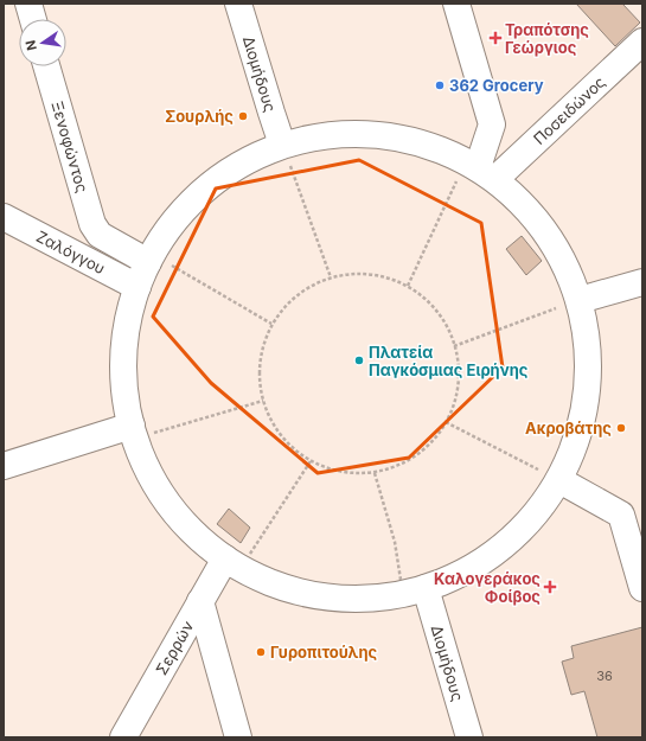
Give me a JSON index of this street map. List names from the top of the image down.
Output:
{
  "streets": {
    "street": [
      "Διομήδους",
      "Ποσειδώνος",
      "Ξενοφώντος",
      "Ζαλόγγου",
      "Σερρών"
    ]
  },
  "places": {
    "health": ["Τραπότσης Γεώργιος", "Καλογεράκος Φοίβος"],
    "other": [
      "362 Grocery",
      "Σουρλής",
      "Πλατεία Παγκόσμιας Ειρήνης",
      "Ακροβάτης",
      "Γυροπιτούλης"
    ]
  },
  "house_numbers": ["36"],
  "north": "left"
}
